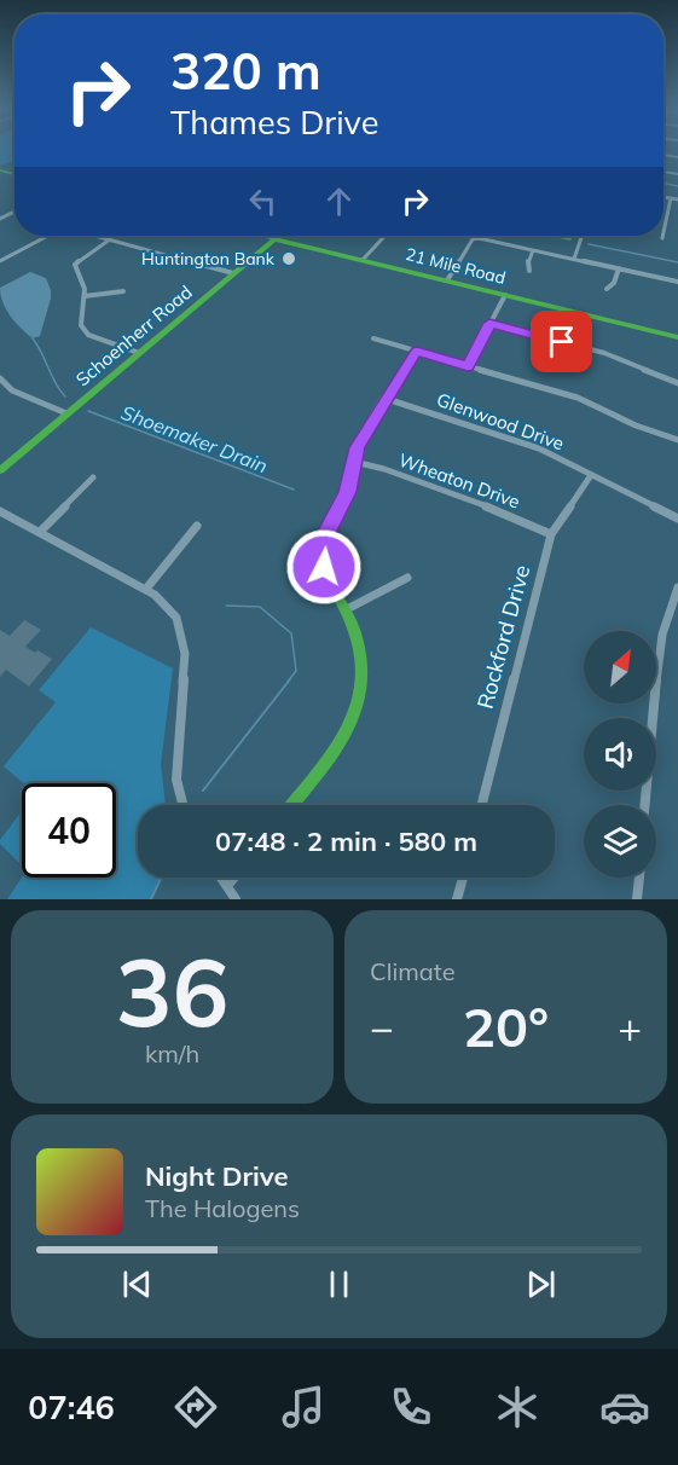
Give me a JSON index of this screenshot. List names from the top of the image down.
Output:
{
  "streets": {
    "street": [
      "21 Mile Road",
      "Schoenherr Road",
      "Glenwood Drive",
      "Wheaton Drive",
      "Rockford Drive"
    ]
  },
  "crossings": [
    ["21 Mile Road", "Schoenherr Road"],
    ["Glenwood Drive", "Rockford Drive"],
    ["Wheaton Drive", "Rockford Drive"]
  ],
  "water": ["Shoemaker Drain"],
  "places": ["Huntington Bank"],
  "north": "top right",
  "page": {
    "turn": ["320 m", "Thames Drive"],
    "limit": "40",
    "trip": "07:48 · 2 min · 580 m",
    "tile": [
      ["36", "km/h"],
      "Climate"
    ],
    "heat": ["−", "20°", "+"],
    "song": ["Night Drive", "The Halogens"],
    "tabs": "07:46"
  }
}
